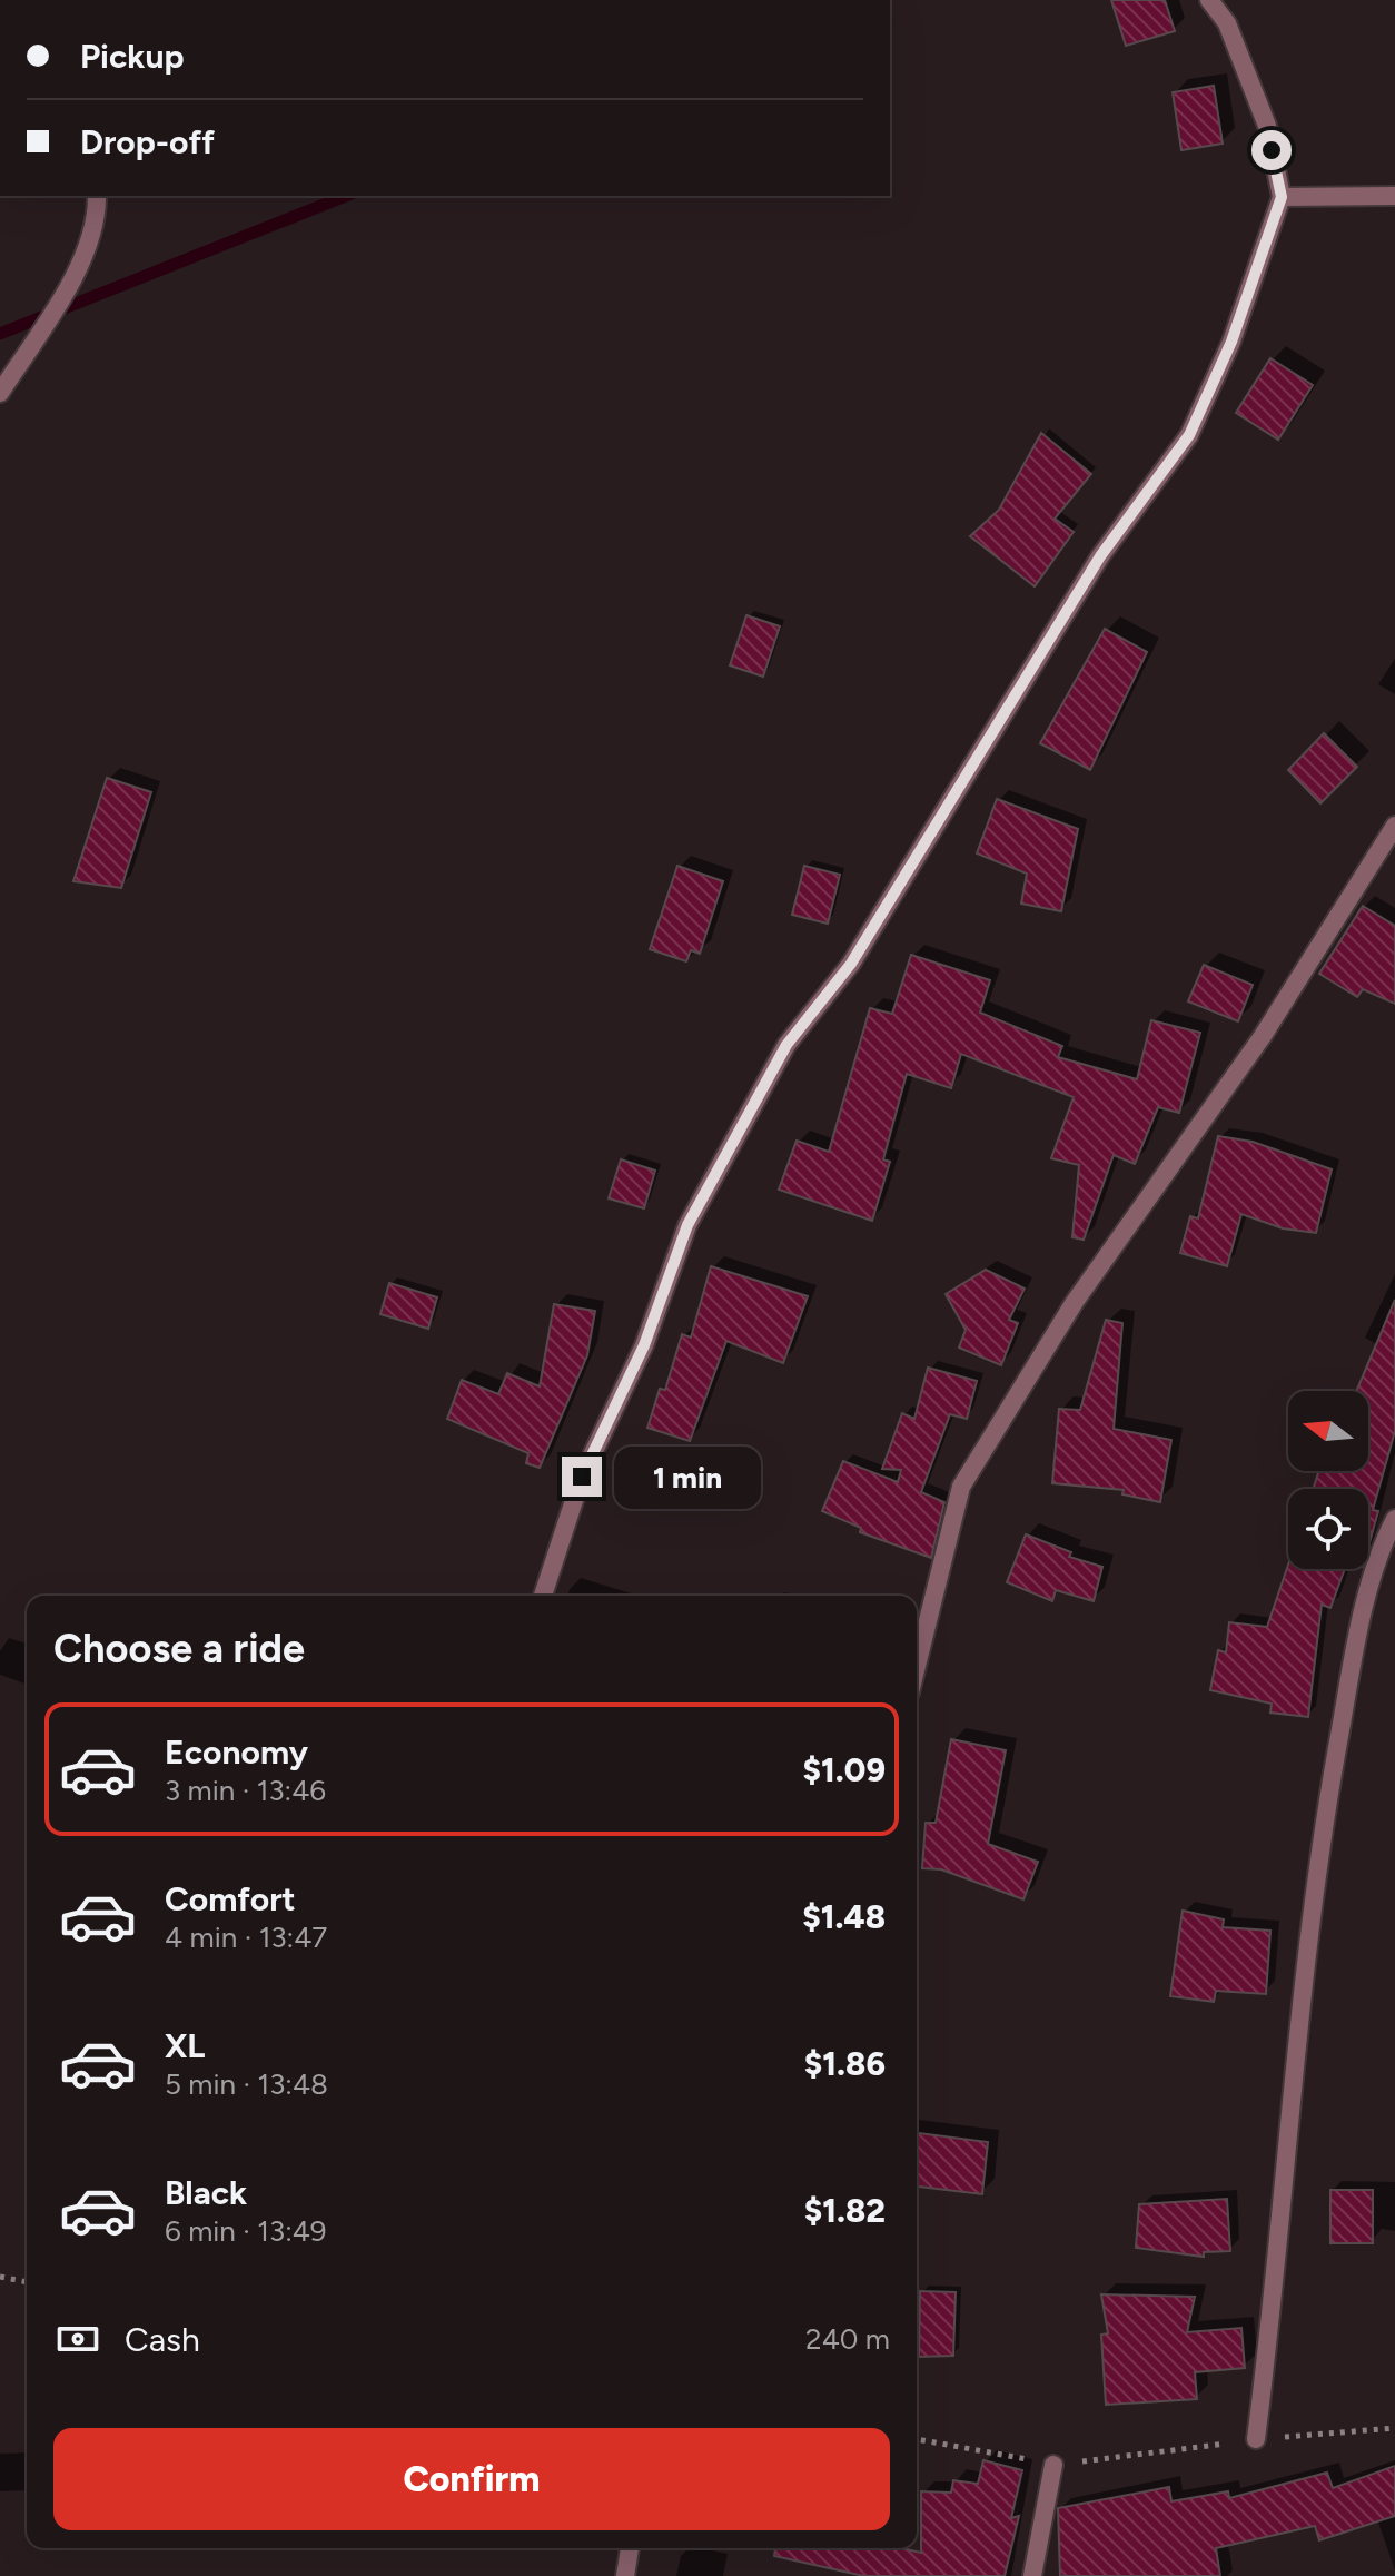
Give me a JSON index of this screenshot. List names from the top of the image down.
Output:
{
  "north": "left",
  "page": {
    "banner": ["Pickup", "Drop-off"],
    "bubble": "1 min",
    "heading": "Choose a ride",
    "list": [
      {
        "name": "Economy",
        "note": "3 min · 13:46",
        "value": "$1.09"
      },
      {
        "name": "Comfort",
        "note": "4 min · 13:47",
        "value": "$1.48"
      },
      {
        "name": "XL",
        "note": "5 min · 13:48",
        "value": "$1.86"
      },
      {
        "name": "Black",
        "note": "6 min · 13:49",
        "value": "$1.82"
      }
    ],
    "pay": ["Cash", "240 m"],
    "buttons": "Confirm"
  }
}
